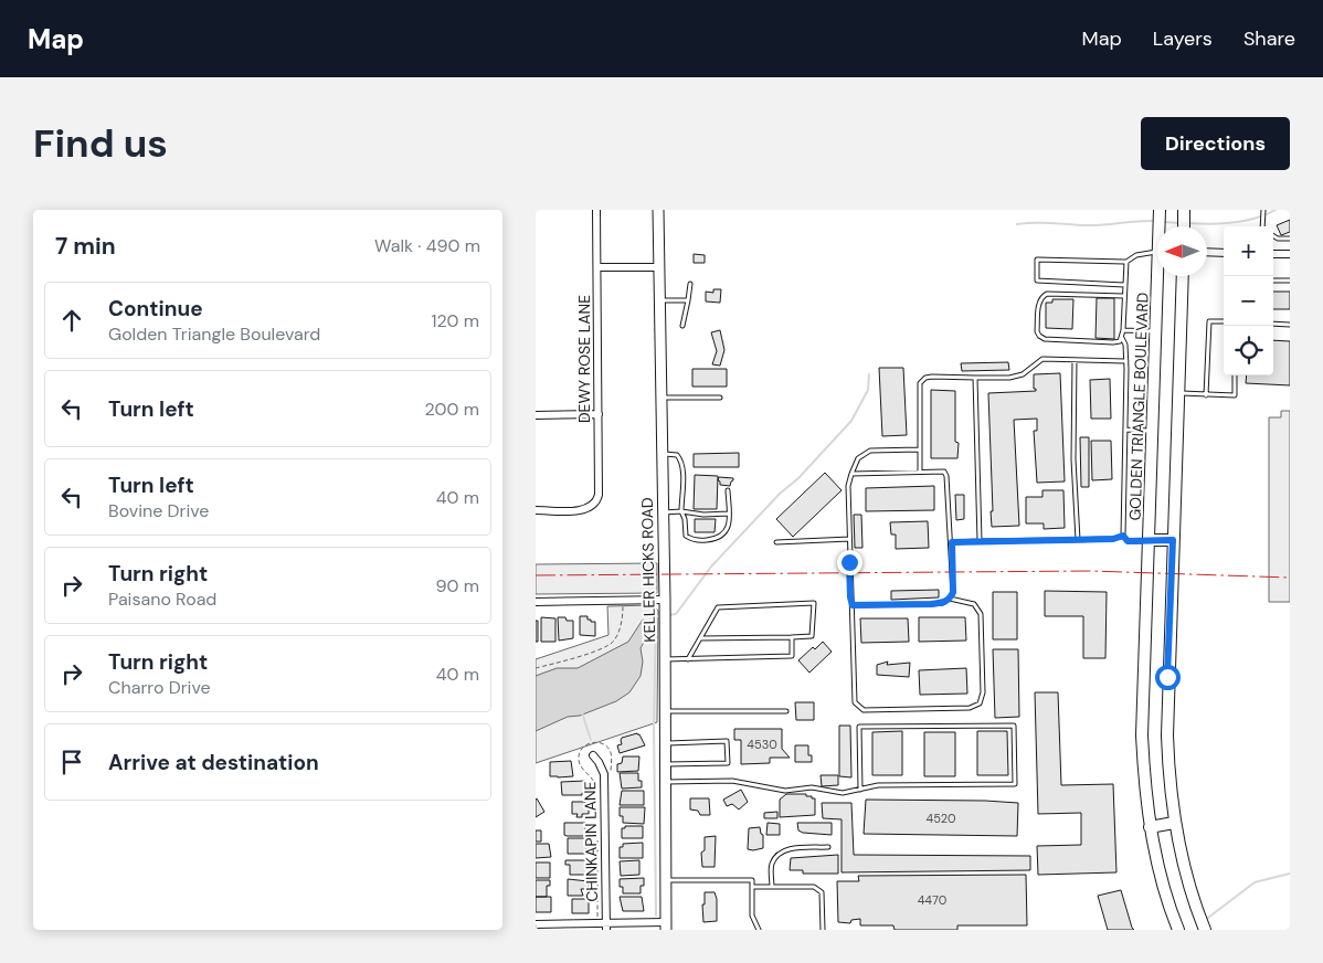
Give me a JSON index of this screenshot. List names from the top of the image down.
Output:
{
  "streets": {
    "main road": ["GOLDEN TRIANGLE BOULEVARD"],
    "street": ["DEWY ROSE LANE", "KELLER HICKS ROAD", "CHINKAPIN LANE"]
  },
  "house_numbers": ["4530", "4520", "4470"],
  "north": "left",
  "page": {
    "header": "Map",
    "nav": ["Map", "Layers", "Share"],
    "buttons": "Directions",
    "title": "Find us",
    "heading": ["7 min", "Walk · 490 m"],
    "map_buttons": ["+", "−"],
    "list": [
      ["Continue", "Golden Triangle Boulevard", "120 m"],
      ["Turn left", "200 m"],
      ["Turn left", "Bovine Drive", "40 m"],
      ["Turn right", "Paisano Road", "90 m"],
      ["Turn right", "Charro Drive", "40 m"],
      "Arrive at destination"
    ]
  }
}
